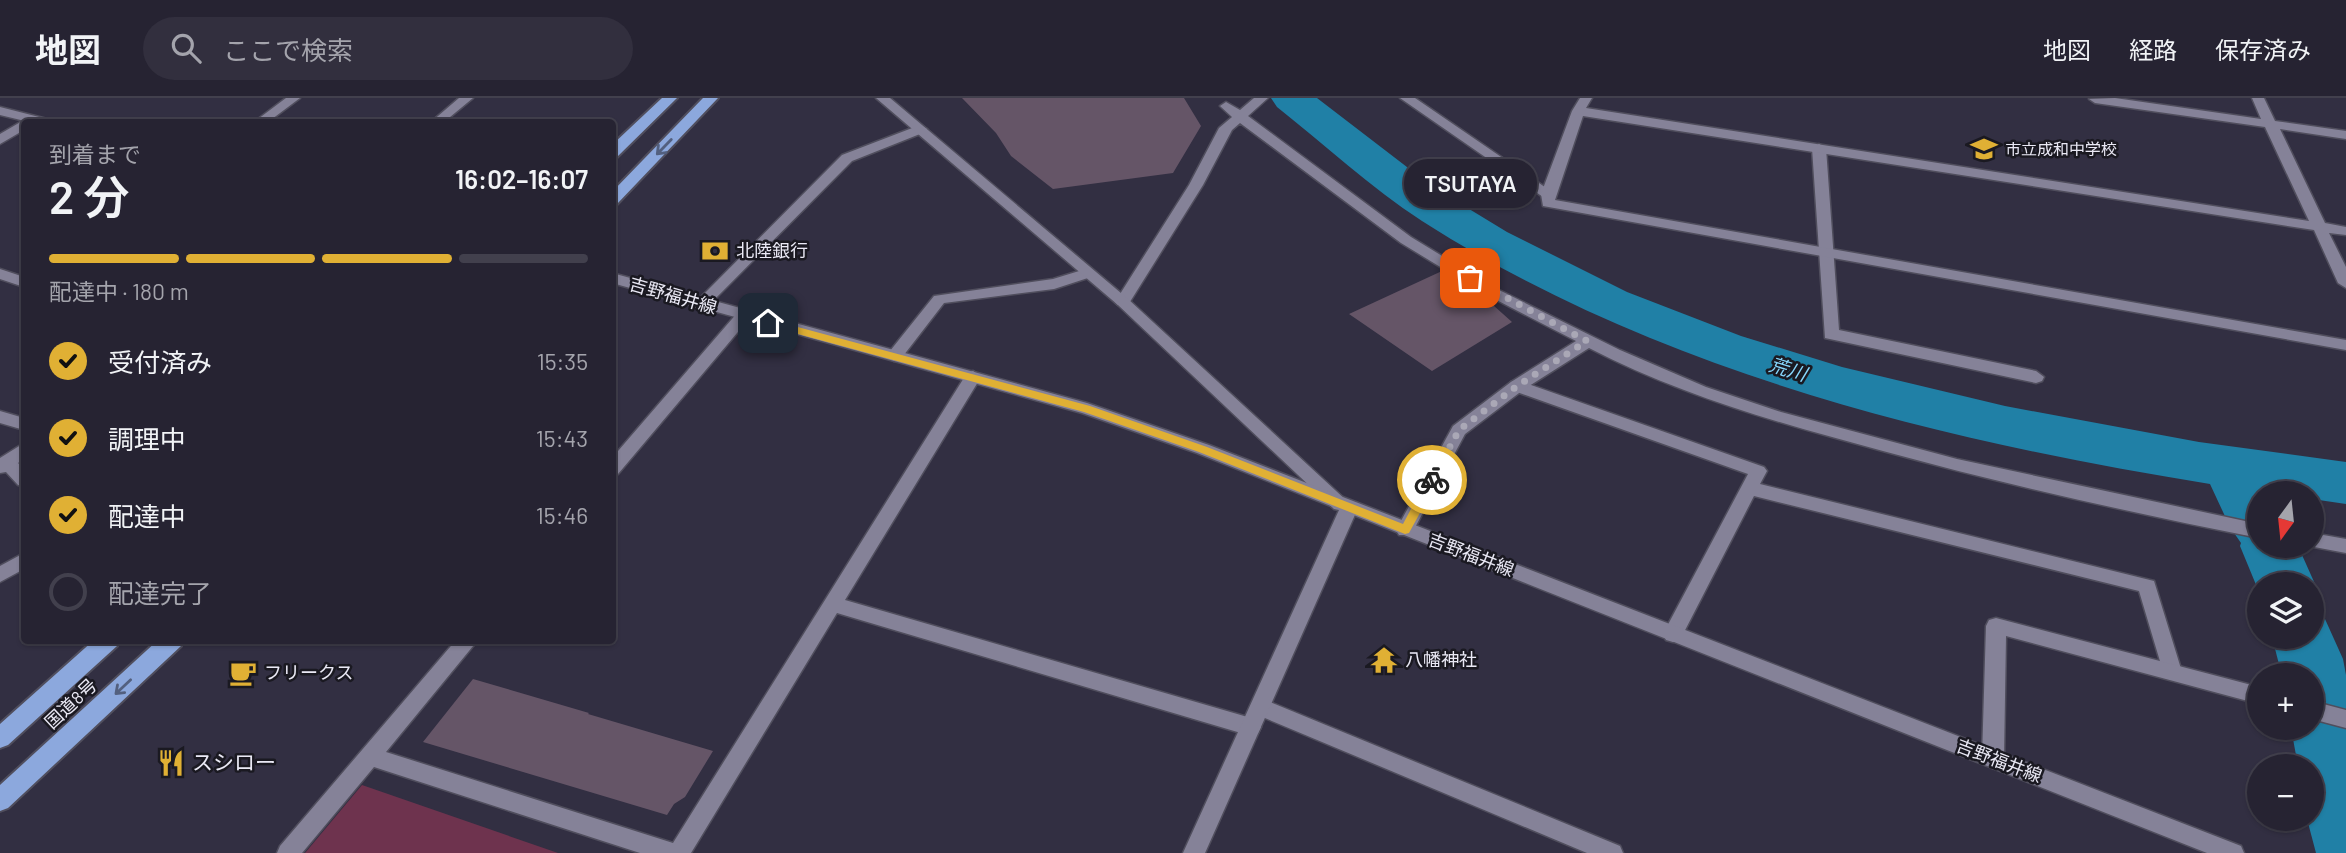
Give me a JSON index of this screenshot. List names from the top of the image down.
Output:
{
  "streets": {
    "highway": ["国道8号"],
    "street": ["吉野福井線"]
  },
  "water": ["荒川"],
  "places": {
    "school or university": ["市立成和中学校"],
    "bank": ["北陸銀行"],
    "other": ["TSUTAYA"],
    "temple": ["八幡神社"],
    "cafe": ["フリークス"],
    "restaurant": ["スシロー"]
  },
  "north": "bottom",
  "page": {
    "header": "地図",
    "search": "ここで検索",
    "nav": ["地図", "経路", "保存済み"],
    "heading": ["2 分", "到着まで", "16:02–16:07"],
    "bubble": "TSUTAYA",
    "bar": "配達中 · 180 m",
    "list": [
      ["受付済み", "15:35"],
      ["調理中", "15:43"],
      ["配達中", "15:46"],
      "配達完了"
    ],
    "map_buttons": ["+", "−"]
  }
}
